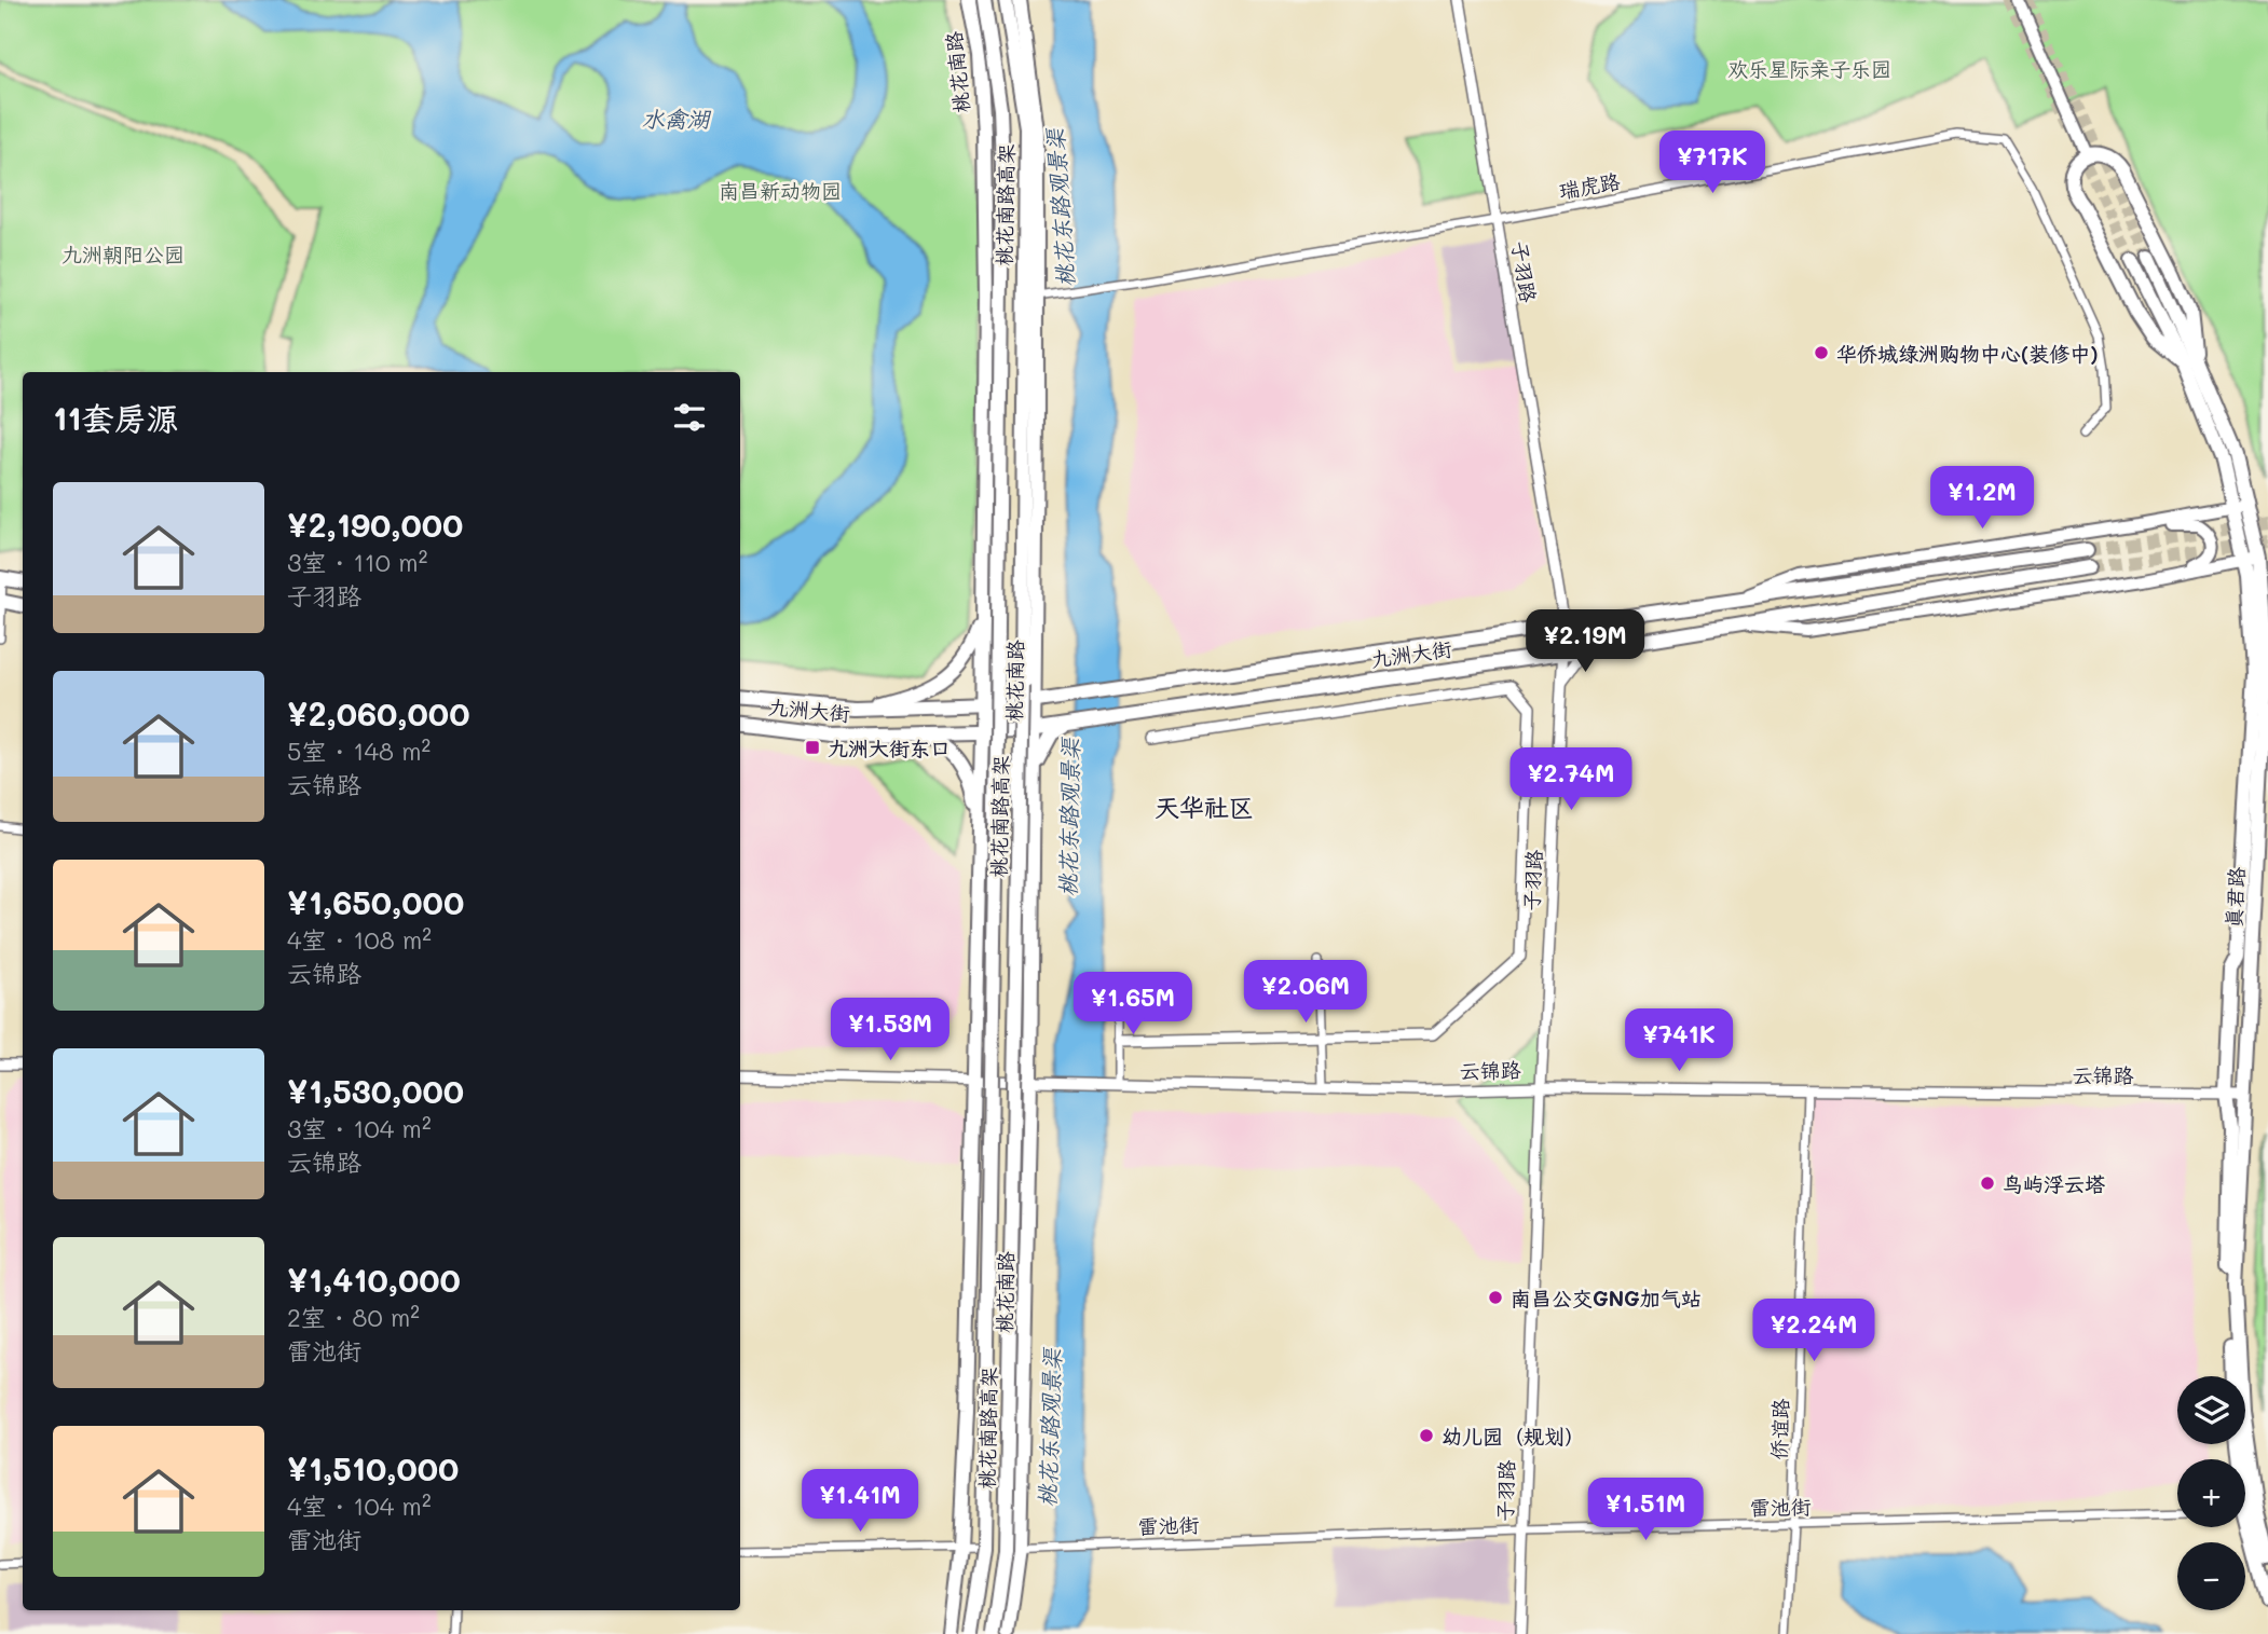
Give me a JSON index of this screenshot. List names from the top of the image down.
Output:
{
  "streets": {
    "main road": [
      "桃花南路",
      "桃花南路高架",
      "九洲大街",
      "真君路"
    ],
    "street": [
      "瑞虎路",
      "子羽路",
      "云锦路",
      "侨谊路",
      "雷池街"
    ]
  },
  "crossings": [
    ["桃花南路", "瑞虎路"],
    ["桃花南路", "桃花南路高架"],
    ["桃花南路", "九洲大街"],
    ["桃花南路", "云锦路"],
    ["桃花南路", "雷池街"],
    ["瑞虎路", "子羽路"],
    ["桃花南路高架", "雷池街"],
    ["子羽路", "九洲大街"],
    ["子羽路", "云锦路"],
    ["子羽路", "雷池街"],
    ["真君路", "云锦路"],
    ["云锦路", "侨谊路"],
    ["侨谊路", "雷池街"]
  ],
  "districts": ["天华社区"],
  "water": ["水禽湖", "桃花东路观景渠"],
  "parks": ["欢乐星际亲子乐园", "南昌新动物园", "九洲朝阳公园"],
  "places": {
    "other": [
      "华侨城绿洲购物中心(装修中)",
      "鸟屿浮云塔",
      "南昌公交GNG加气站",
      "幼儿园（规划）"
    ],
    "transit": ["九洲大街东口"]
  },
  "page": {
    "price": [
      "¥717K",
      "¥1.2M",
      "¥2.19M",
      "¥2.74M",
      "¥2.06M",
      "¥1.65M",
      "¥1.53M",
      "¥741K",
      "¥2.24M",
      "¥1.41M",
      "¥1.51M"
    ],
    "heading": "11套房源",
    "list": [
      {
        "name": "¥2,190,000",
        "note": "3室 · 110 m² · 子羽路"
      },
      {
        "name": "¥2,060,000",
        "note": "5室 · 148 m² · 云锦路"
      },
      {
        "name": "¥1,650,000",
        "note": "4室 · 108 m² · 云锦路"
      },
      {
        "name": "¥1,530,000",
        "note": "3室 · 104 m² · 云锦路"
      },
      {
        "name": "¥1,410,000",
        "note": "2室 · 80 m² · 雷池街"
      },
      {
        "name": "¥1,510,000",
        "note": "4室 · 104 m² · 雷池街"
      }
    ],
    "map_buttons": ["+", "−"]
  }
}
